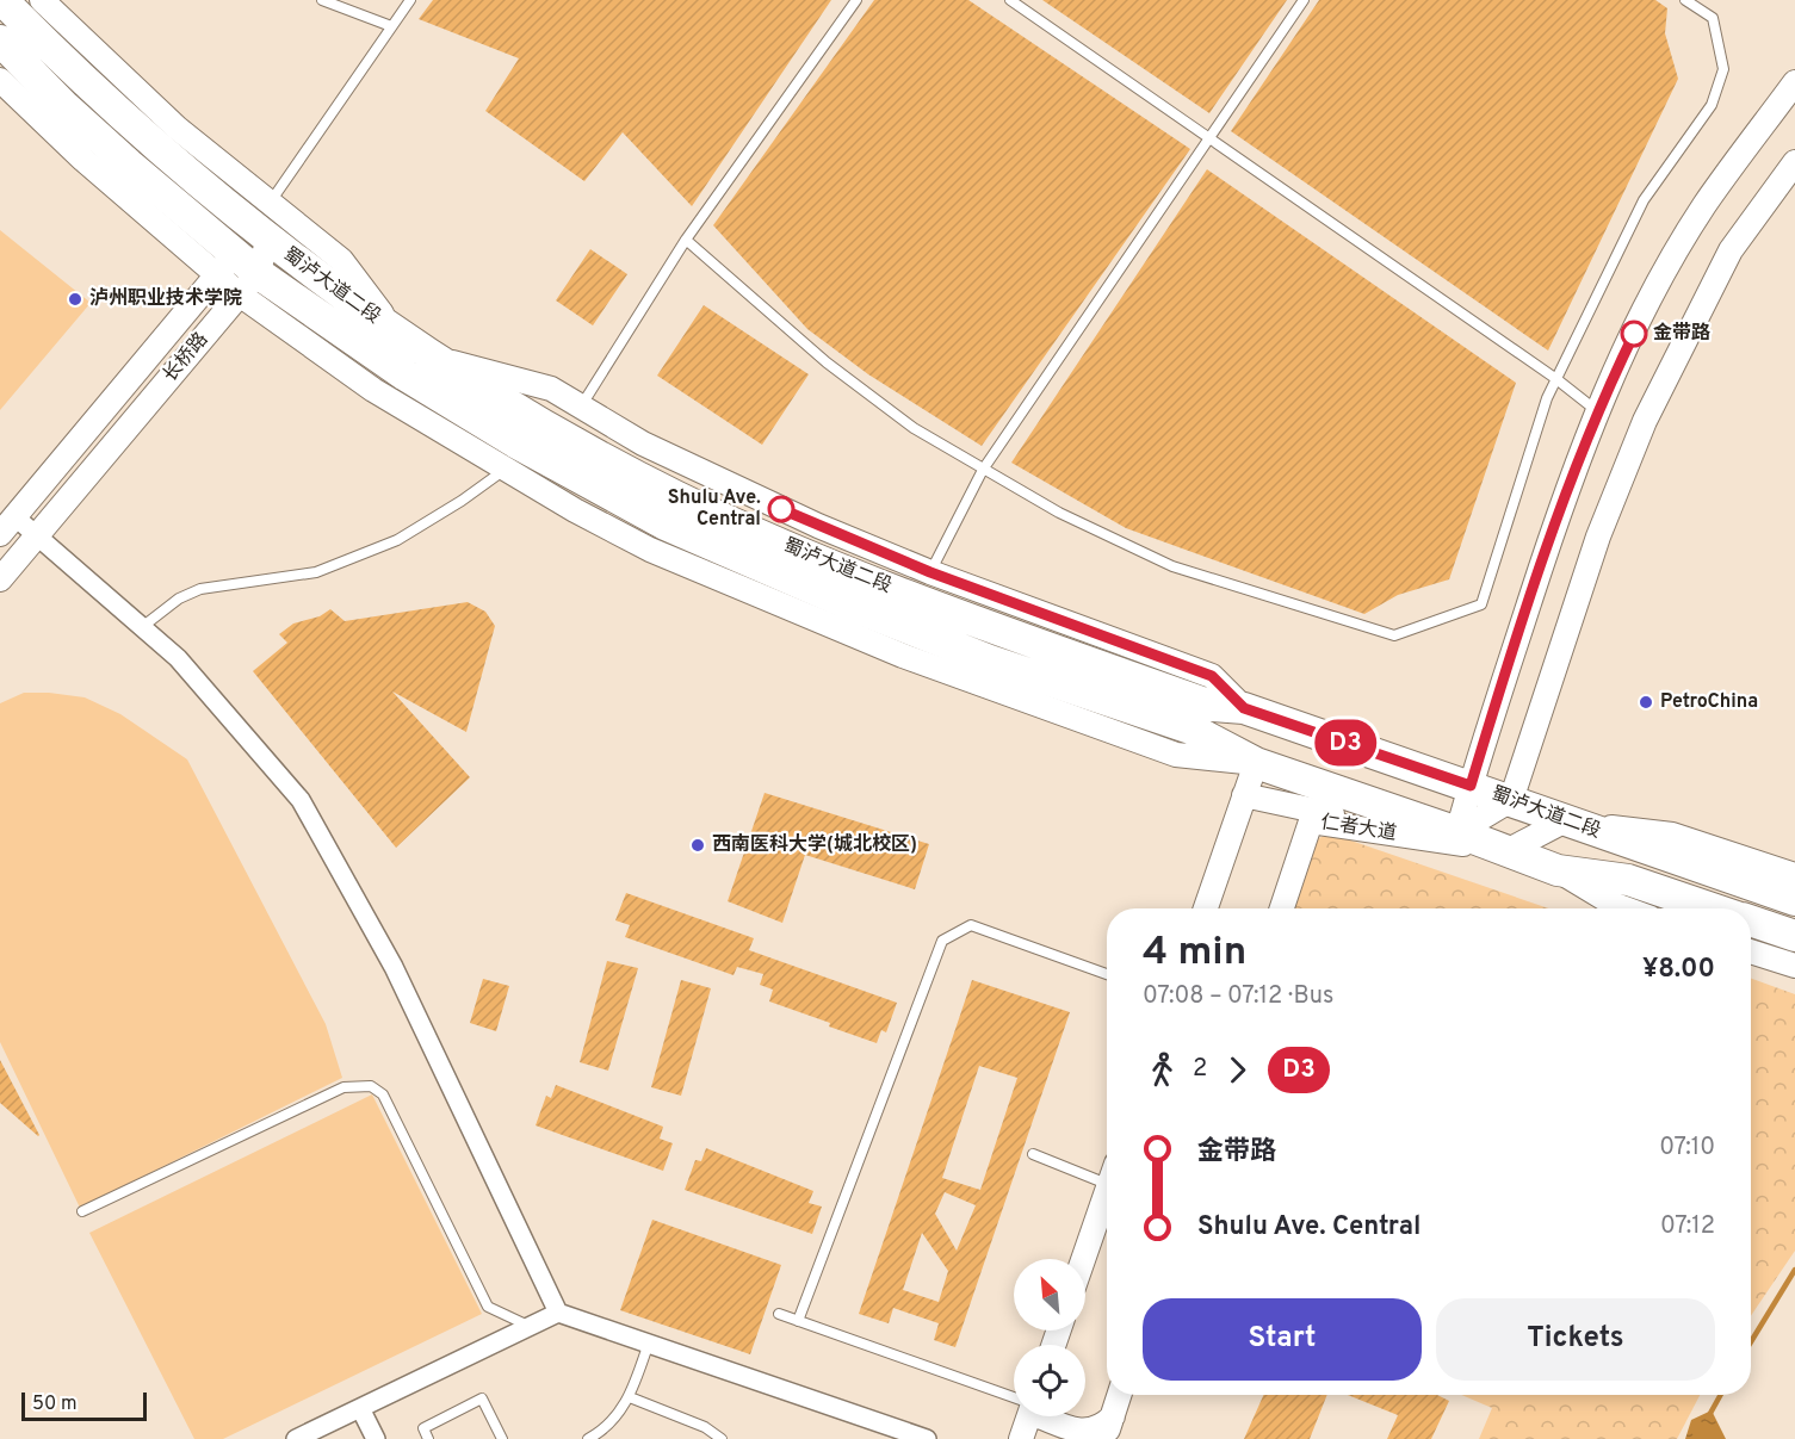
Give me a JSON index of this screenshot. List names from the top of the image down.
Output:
{
  "streets": {
    "highway": ["蜀泸大道二段"],
    "street": ["长桥路", "仁者大道"]
  },
  "crossings": [
    ["蜀泸大道二段", "长桥路"],
    ["蜀泸大道二段", "仁者大道"]
  ],
  "places": [
    "泸州职业技术学院",
    "金带路",
    "Shulu Ave. Central",
    "PetroChina",
    "西南医科大学(城北校区)"
  ],
  "lines": ["bus line D3"],
  "scale_bar": "50 m",
  "north": "top left",
  "page": {
    "on_map": "D3",
    "heading": ["4 min", "07:08 – 07:12 · Bus", "¥8.00"],
    "legs": ["2", "D3"],
    "list": [
      {
        "name": "金带路",
        "value": "07:10"
      },
      {
        "name": "Shulu Ave. Central",
        "value": "07:12"
      }
    ],
    "buttons": ["Start", "Tickets"],
    "scale": "50 m"
  }
}
